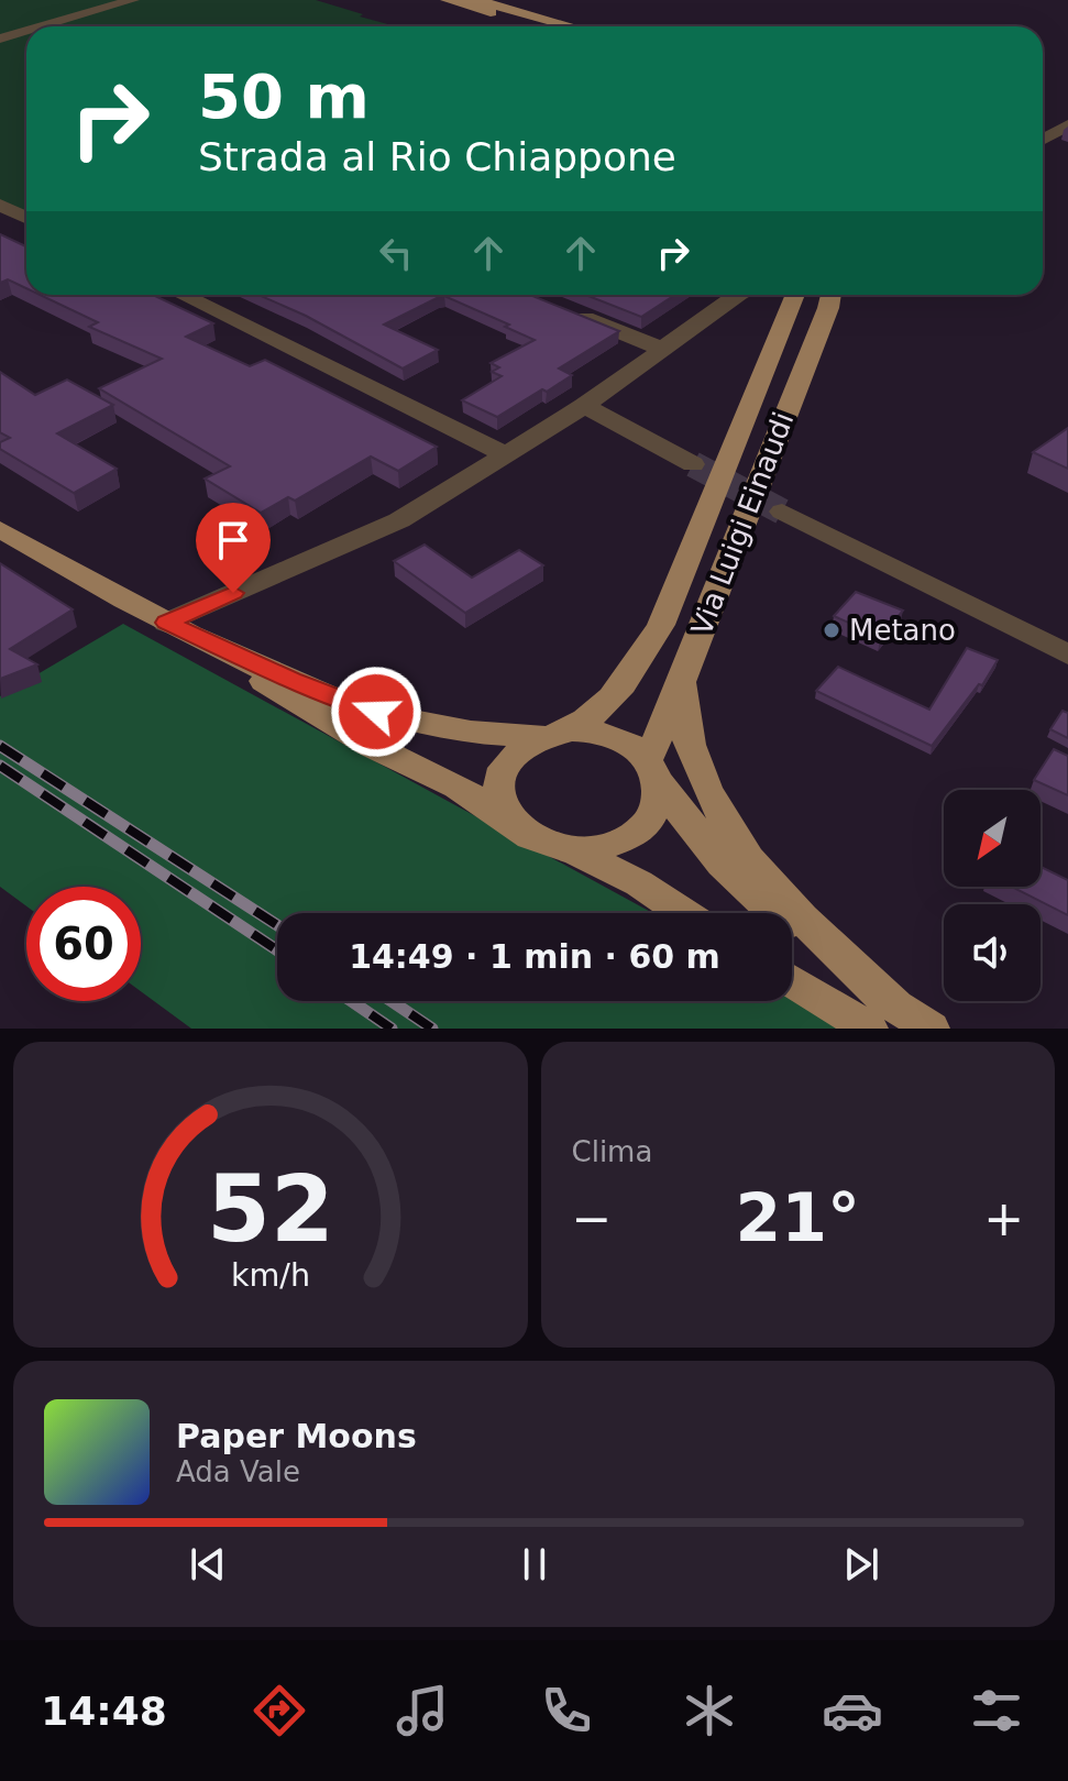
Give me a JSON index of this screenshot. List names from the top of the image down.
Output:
{
  "streets": {
    "main road": ["Via Luigi Einaudi"]
  },
  "places": ["Metano"],
  "north": "bottom left",
  "page": {
    "turn": ["50 m", "Strada al Rio Chiappone"],
    "limit": "60",
    "trip": "14:49 · 1 min · 60 m",
    "tile": "Clima",
    "heat": ["−", "21°", "+"],
    "song": ["Paper Moons", "Ada Vale"],
    "tabs": "14:48",
    "gauge": ["52", "km/h"]
  }
}
